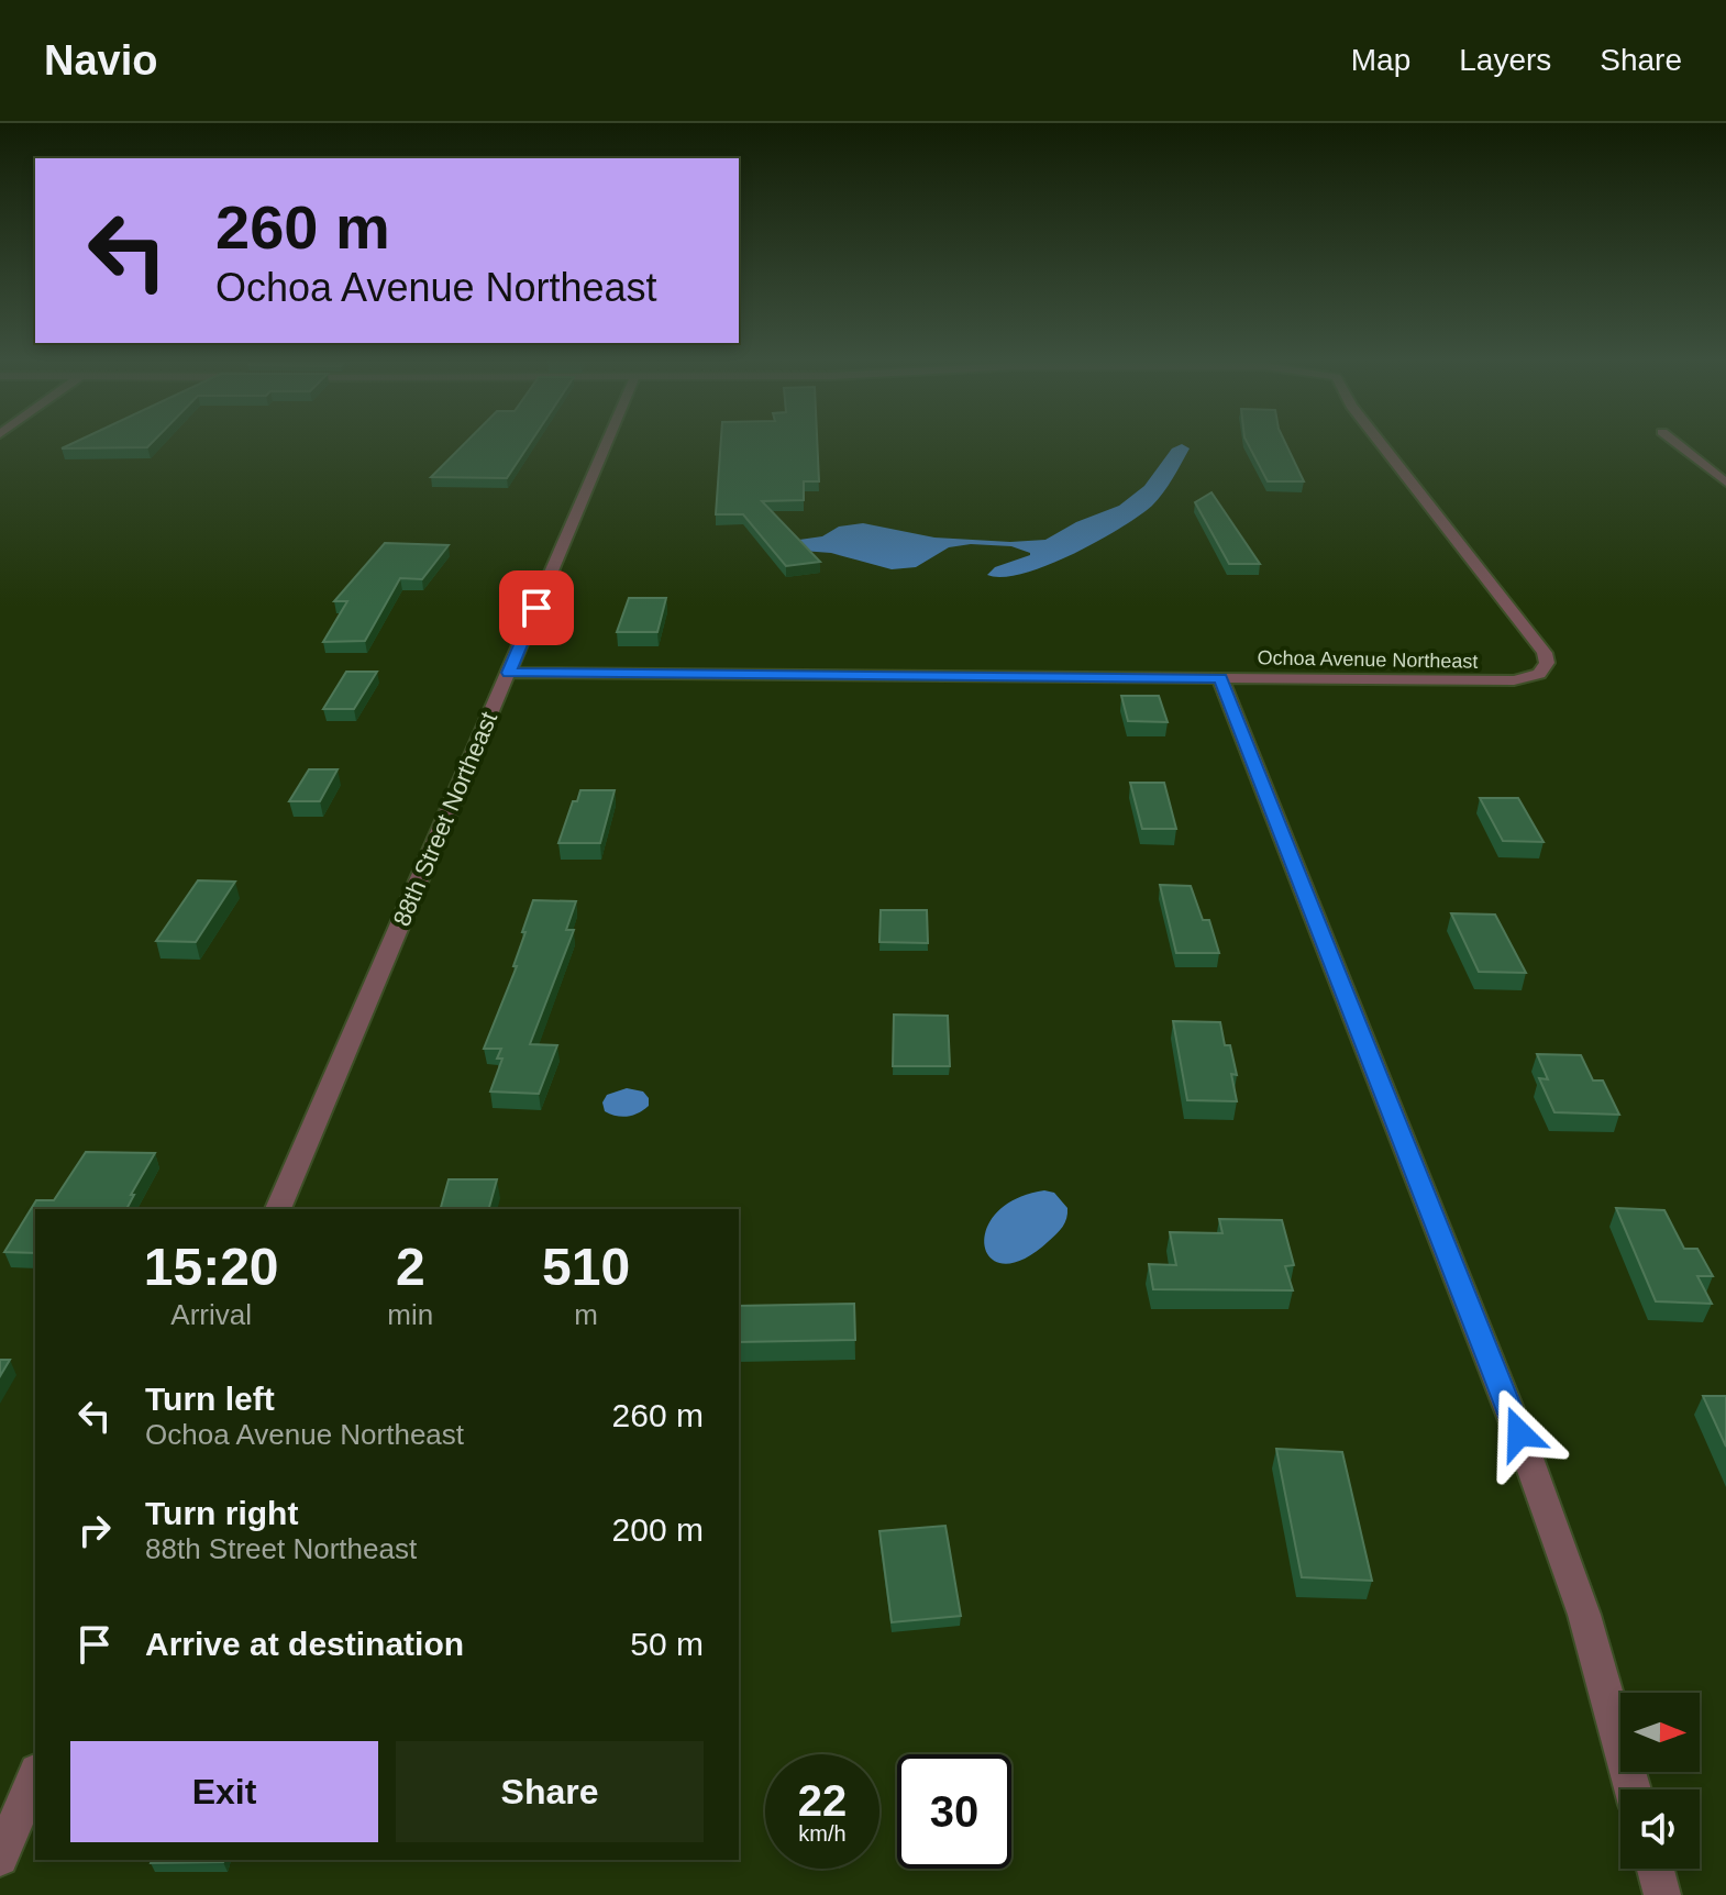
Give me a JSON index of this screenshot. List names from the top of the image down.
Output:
{
  "streets": {
    "street": ["Ochoa Avenue Northeast", "88th Street Northeast"]
  },
  "crossings": [
    ["Ochoa Avenue Northeast", "88th Street Northeast"]
  ],
  "north": "right",
  "page": {
    "header": "Navio",
    "nav": ["Map", "Layers", "Share"],
    "turn": ["260 m", "Ochoa Avenue Northeast"],
    "eta": [
      "15:20",
      "Arrival",
      "2",
      "min",
      "510",
      "m"
    ],
    "list": [
      {
        "name": "Turn left",
        "note": "Ochoa Avenue Northeast",
        "value": "260 m"
      },
      {
        "name": "Turn right",
        "note": "88th Street Northeast",
        "value": "200 m"
      },
      {
        "name": "Arrive at destination",
        "value": "50 m"
      }
    ],
    "buttons": ["Exit", "Share"],
    "speed": "22 km/h",
    "limit": "30"
  }
}
